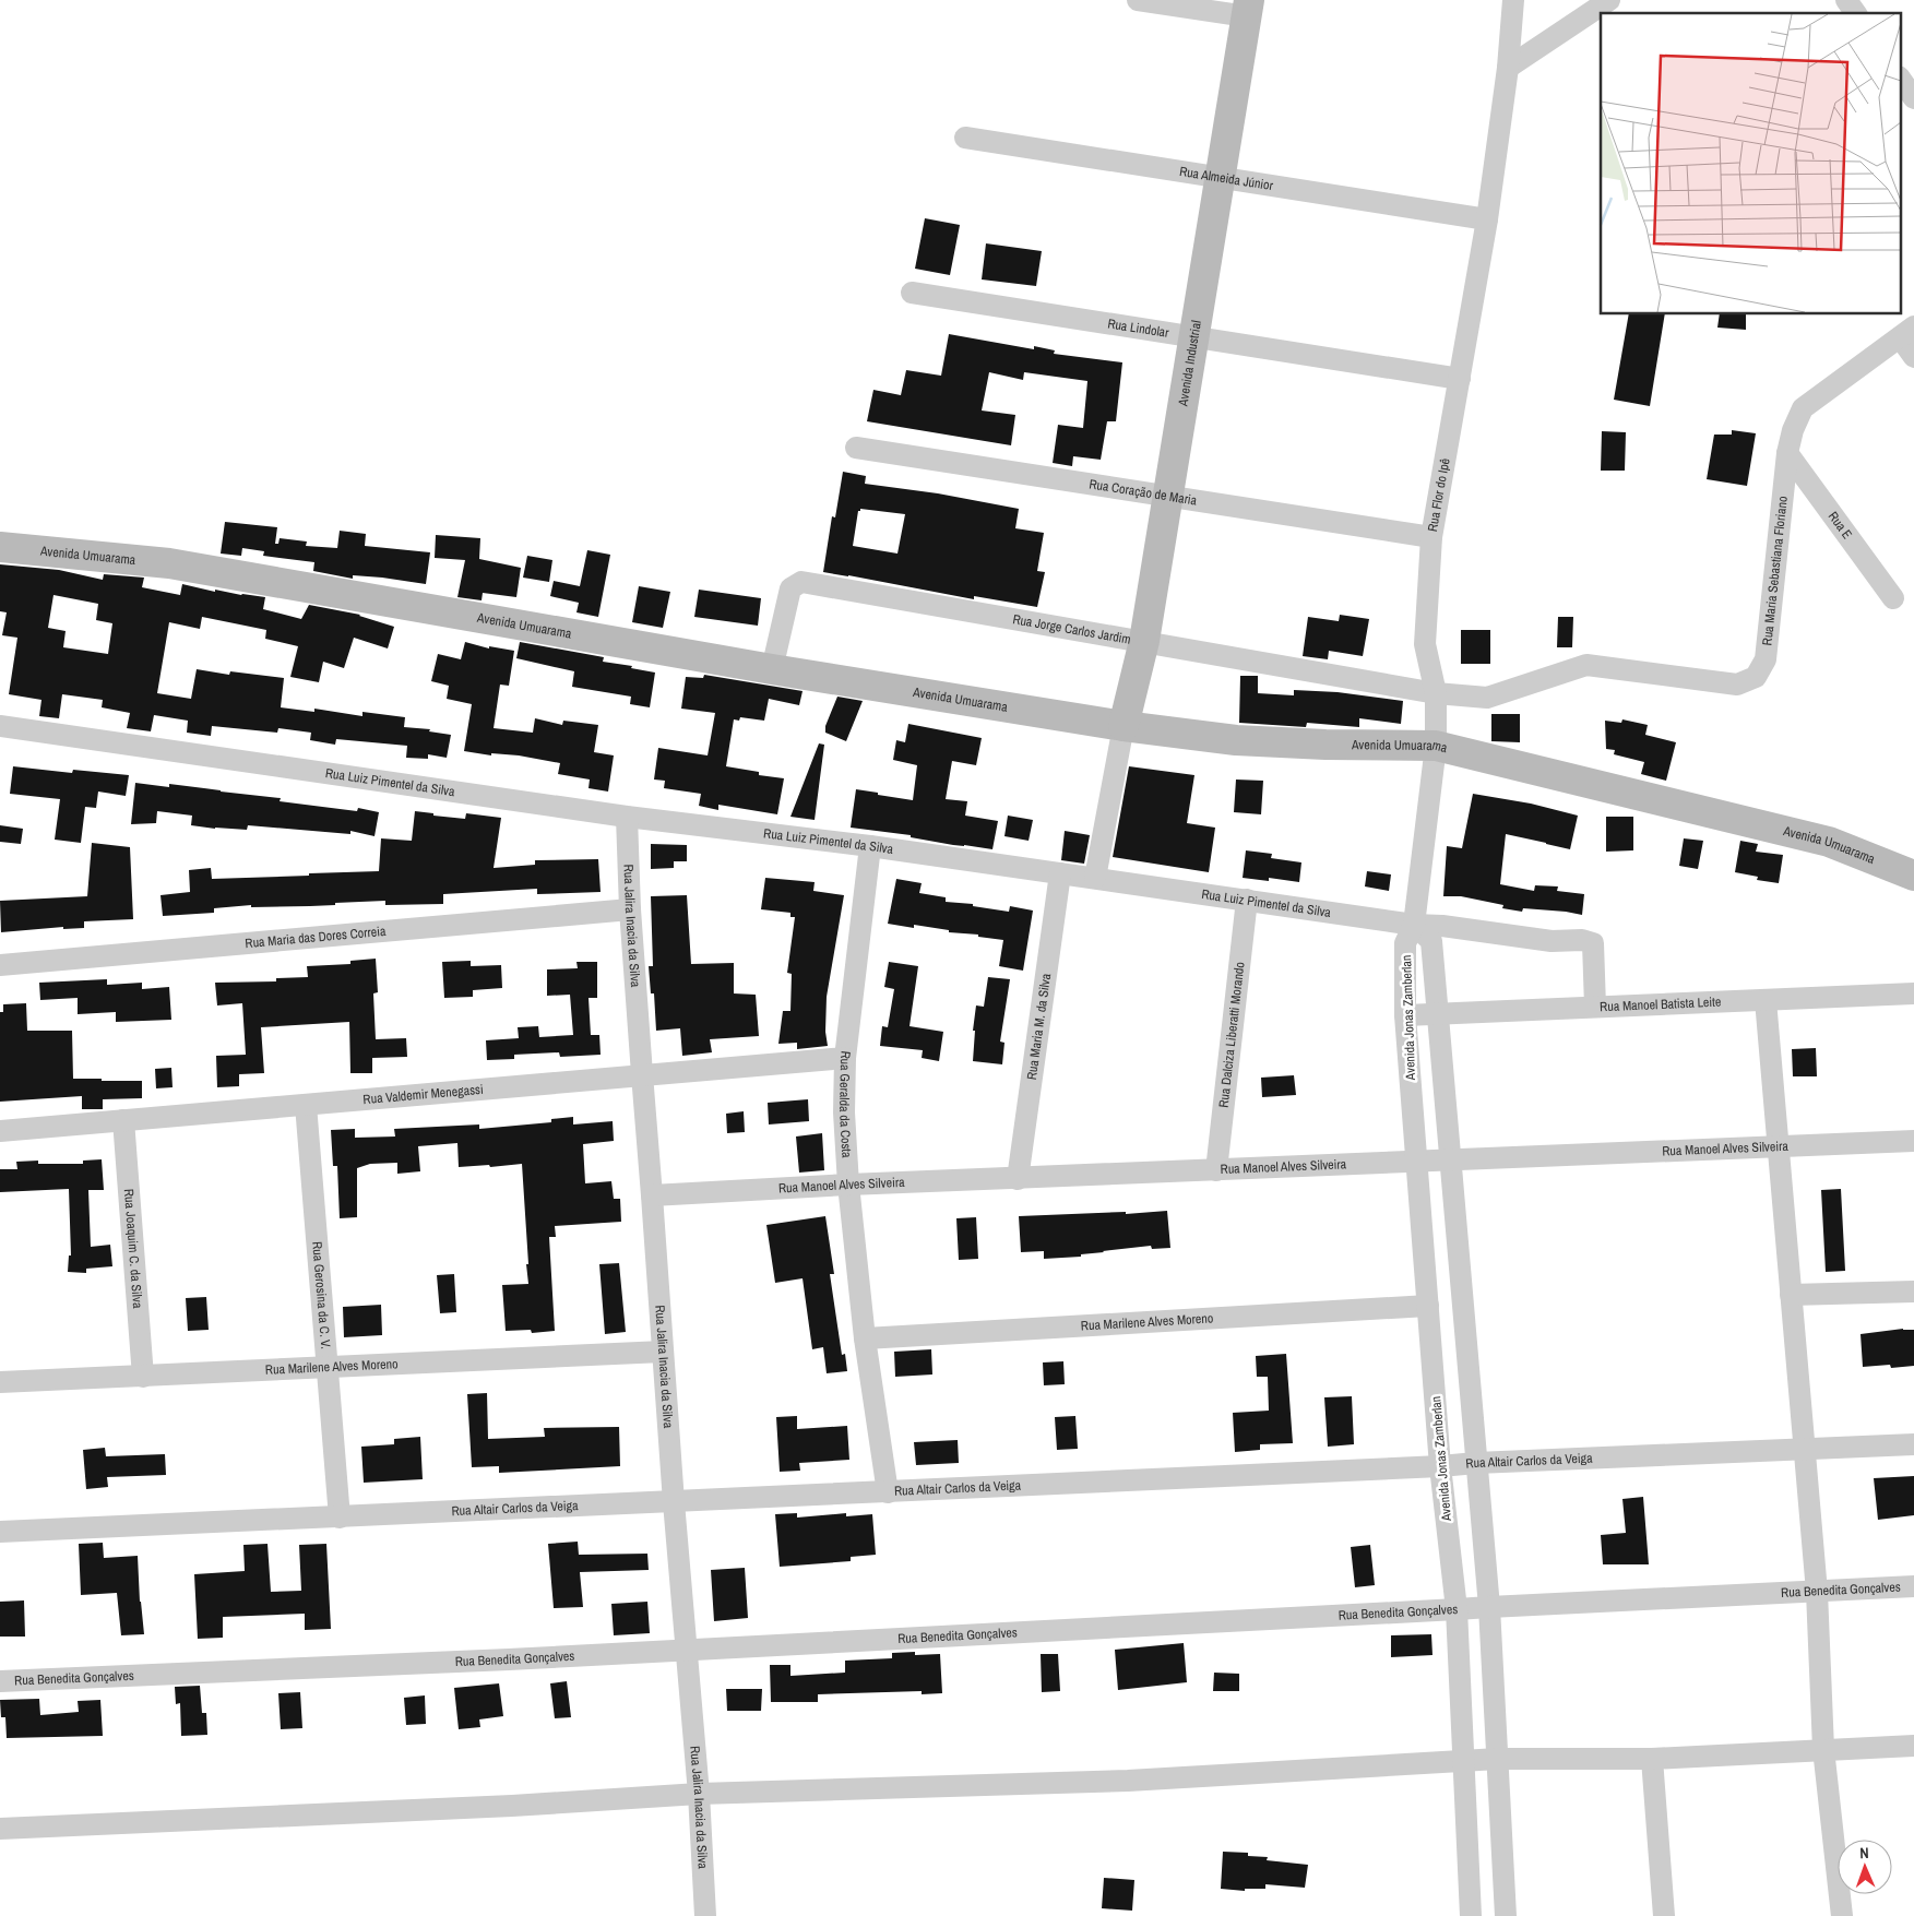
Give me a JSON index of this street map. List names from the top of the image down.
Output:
{
  "streets": {
    "street": [
      "Rua Almeida Júnior",
      "Rua Lindolar",
      "Avenida Industrial",
      "Rua Coração de Maria",
      "Rua Flor do Ipê",
      "Rua E",
      "Avenida Umuarama",
      "Rua Maria Sebastiana Floriano",
      "Rua Jorge Carlos Jardim",
      "Rua Luiz Pimentel da Silva",
      "Rua Jalira Inacia da Silva",
      "Rua Maria das Dores Correia",
      "Rua Manoel Batista Leite",
      "Avenida Jonas Zamberlan",
      "Rua Maria M. da Silva",
      "Rua Dalciza Liberatti Morando",
      "Rua Valdemir Menegassi",
      "Rua Geralda da Costa",
      "Rua Manoel Alves Silveira",
      "Rua Joaquim C. da Silva",
      "Rua Gerosina da C. V.",
      "Rua Marilene Alves Moreno",
      "Rua Altair Carlos da Veiga",
      "Rua Benedita Gonçalves"
    ]
  },
  "crossings": [
    ["Rua Almeida Júnior", "Avenida Industrial"],
    ["Rua Almeida Júnior", "Rua Flor do Ipê"],
    ["Rua Lindolar", "Avenida Industrial"],
    ["Rua Lindolar", "Rua Flor do Ipê"],
    ["Avenida Industrial", "Rua Coração de Maria"],
    ["Avenida Industrial", "Avenida Umuarama"],
    ["Avenida Industrial", "Rua Jorge Carlos Jardim"],
    ["Rua Coração de Maria", "Rua Flor do Ipê"],
    ["Rua Flor do Ipê", "Avenida Umuarama"],
    ["Rua Flor do Ipê", "Rua Maria Sebastiana Floriano"],
    ["Rua Flor do Ipê", "Rua Jorge Carlos Jardim"],
    ["Rua Flor do Ipê", "Rua Luiz Pimentel da Silva"],
    ["Rua Flor do Ipê", "Avenida Jonas Zamberlan"],
    ["Rua E", "Rua Maria Sebastiana Floriano"],
    ["Avenida Umuarama", "Rua Jorge Carlos Jardim"],
    ["Rua Maria Sebastiana Floriano", "Rua Jorge Carlos Jardim"],
    ["Rua Luiz Pimentel da Silva", "Rua Jalira Inacia da Silva"],
    ["Rua Luiz Pimentel da Silva", "Rua Manoel Batista Leite"],
    ["Rua Luiz Pimentel da Silva", "Avenida Jonas Zamberlan"],
    ["Rua Luiz Pimentel da Silva", "Rua Maria M. da Silva"],
    ["Rua Luiz Pimentel da Silva", "Rua Dalciza Liberatti Morando"],
    ["Rua Luiz Pimentel da Silva", "Rua Geralda da Costa"],
    ["Rua Jalira Inacia da Silva", "Rua Maria das Dores Correia"],
    ["Rua Jalira Inacia da Silva", "Rua Valdemir Menegassi"],
    ["Rua Jalira Inacia da Silva", "Rua Manoel Alves Silveira"],
    ["Rua Jalira Inacia da Silva", "Rua Marilene Alves Moreno"],
    ["Rua Jalira Inacia da Silva", "Rua Altair Carlos da Veiga"],
    ["Rua Jalira Inacia da Silva", "Rua Benedita Gonçalves"],
    ["Rua Manoel Batista Leite", "Avenida Jonas Zamberlan"],
    ["Avenida Jonas Zamberlan", "Rua Manoel Alves Silveira"],
    ["Avenida Jonas Zamberlan", "Rua Marilene Alves Moreno"],
    ["Avenida Jonas Zamberlan", "Rua Altair Carlos da Veiga"],
    ["Avenida Jonas Zamberlan", "Rua Benedita Gonçalves"],
    ["Rua Maria M. da Silva", "Rua Manoel Alves Silveira"],
    ["Rua Dalciza Liberatti Morando", "Rua Manoel Alves Silveira"],
    ["Rua Valdemir Menegassi", "Rua Geralda da Costa"],
    ["Rua Valdemir Menegassi", "Rua Joaquim C. da Silva"],
    ["Rua Valdemir Menegassi", "Rua Gerosina da C. V."],
    ["Rua Geralda da Costa", "Rua Manoel Alves Silveira"],
    ["Rua Geralda da Costa", "Rua Marilene Alves Moreno"],
    ["Rua Geralda da Costa", "Rua Altair Carlos da Veiga"],
    ["Rua Joaquim C. da Silva", "Rua Marilene Alves Moreno"],
    ["Rua Gerosina da C. V.", "Rua Marilene Alves Moreno"],
    ["Rua Gerosina da C. V.", "Rua Altair Carlos da Veiga"]
  ],
  "north": "top"
}
